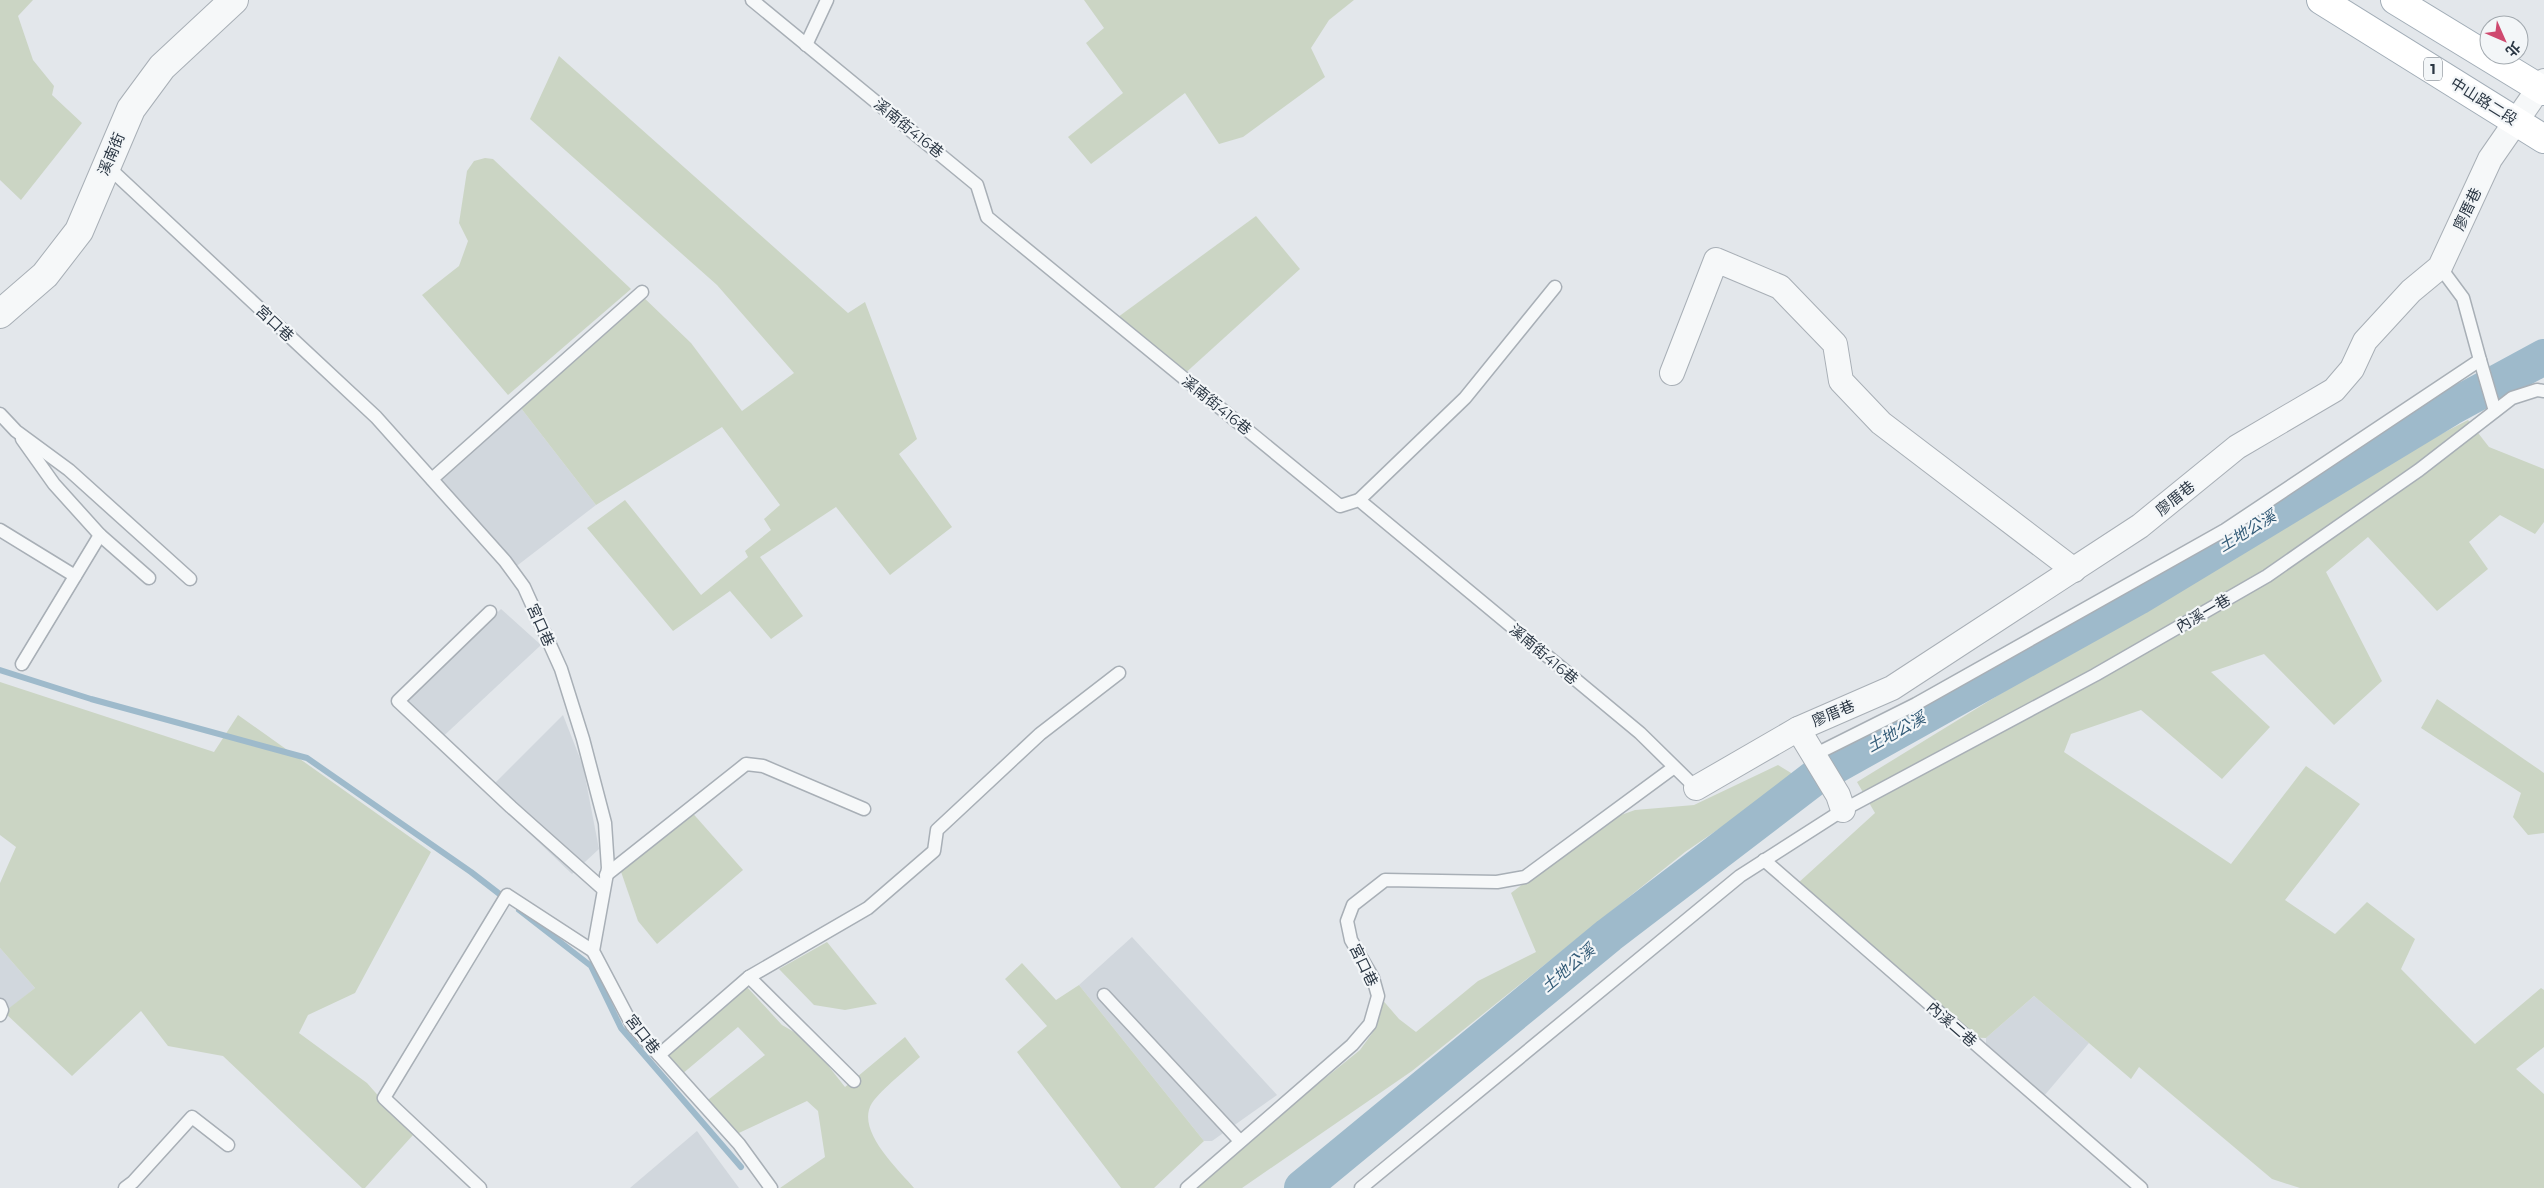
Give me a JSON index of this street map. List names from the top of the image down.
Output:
{
  "streets": {
    "main road": ["1", "中山路二段"],
    "street": ["溪南街", "廖厝巷"],
    "lane": [
      "溪南街416巷",
      "宮口巷",
      "內溪一巷",
      "內溪二巷"
    ]
  },
  "crossings": [
    ["中山路二段", "廖厝巷"],
    ["溪南街416巷", "廖厝巷"],
    ["溪南街416巷", "宮口巷"],
    ["溪南街", "宮口巷"],
    ["內溪一巷", "內溪二巷"]
  ],
  "water": ["土地公溪"],
  "north": "bottom right"
}
